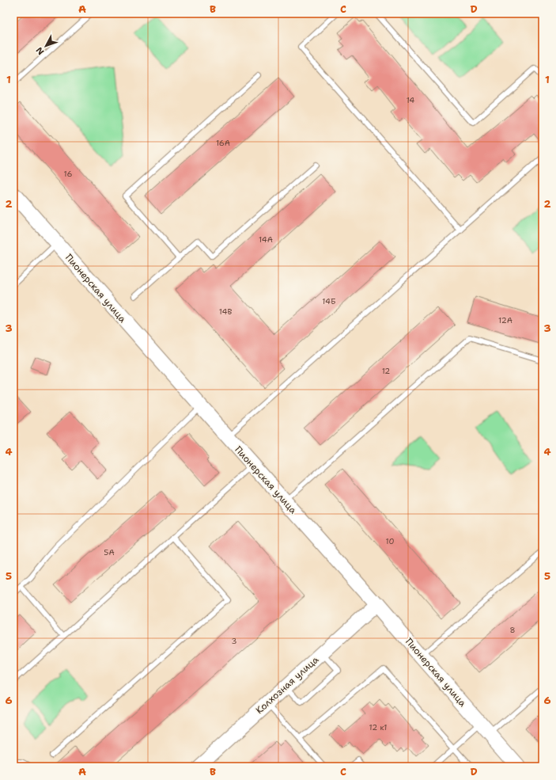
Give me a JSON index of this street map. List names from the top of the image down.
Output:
{
  "streets": {
    "street": ["Пионерская улица", "Колхозная улица"]
  },
  "crossings": [
    ["Пионерская улица", "Колхозная улица"]
  ],
  "house_numbers": [
    "14",
    "16А",
    "16",
    "14А",
    "14Б",
    "14В",
    "12А",
    "12",
    "10",
    "5А",
    "8",
    "3",
    "12 к1"
  ],
  "north": "bottom left",
  "grid": {
    "columns": [
      "A",
      "B",
      "C",
      "D"
    ],
    "rows": [
      "1",
      "2",
      "3",
      "4",
      "5",
      "6"
    ]
  }
}
